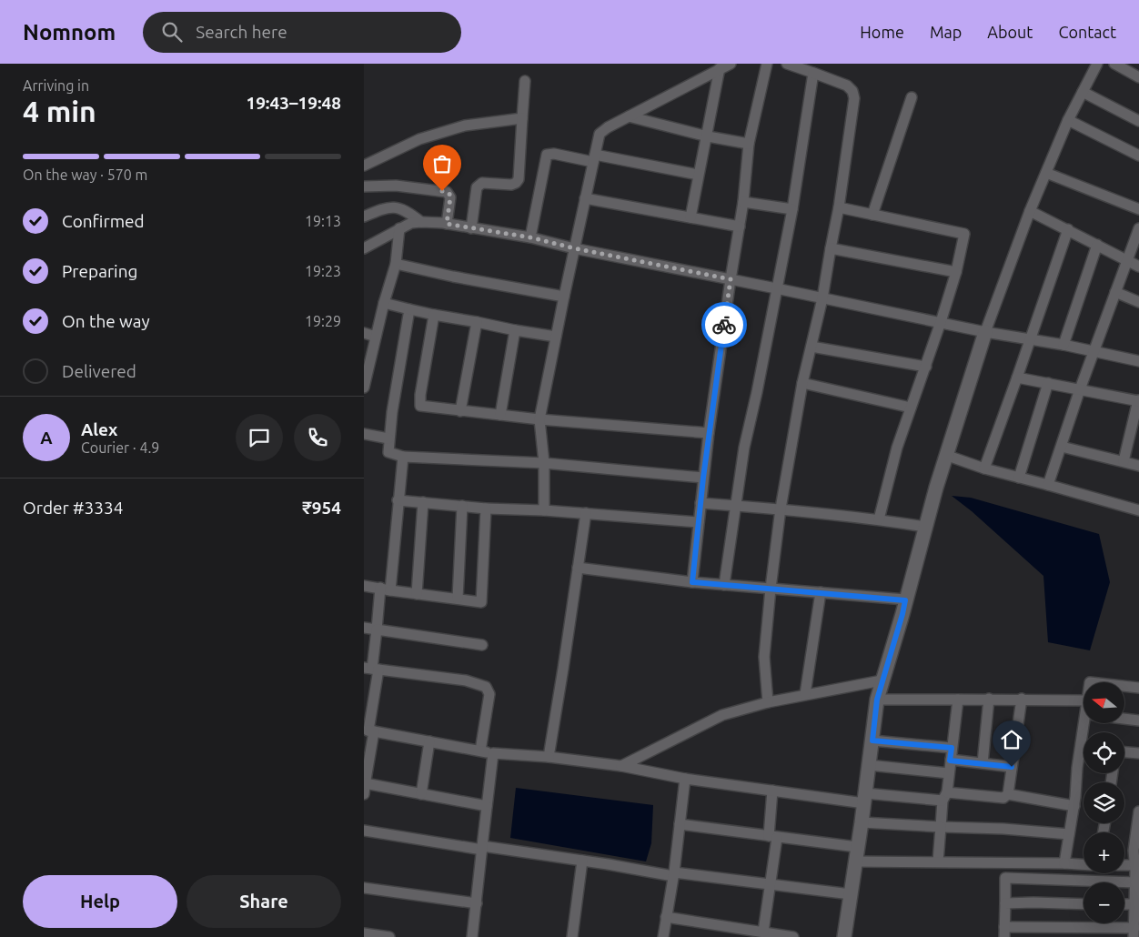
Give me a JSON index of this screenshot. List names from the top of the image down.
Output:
{
  "north": "left",
  "page": {
    "header": "Nomnom",
    "search": "Search here",
    "nav": [
      "Home",
      "Map",
      "About",
      "Contact"
    ],
    "heading": ["4 min", "Arriving in", "19:43–19:48"],
    "panel": [
      "Alex",
      "Courier · 4.9",
      "Order #3334",
      "₹954"
    ],
    "bar": "On the way · 570 m",
    "list": [
      ["Confirmed", "19:13"],
      ["Preparing", "19:23"],
      ["On the way", "19:29"],
      "Delivered"
    ],
    "round": "A",
    "map_buttons": ["+", "−"],
    "buttons": ["Help", "Share"]
  }
}
